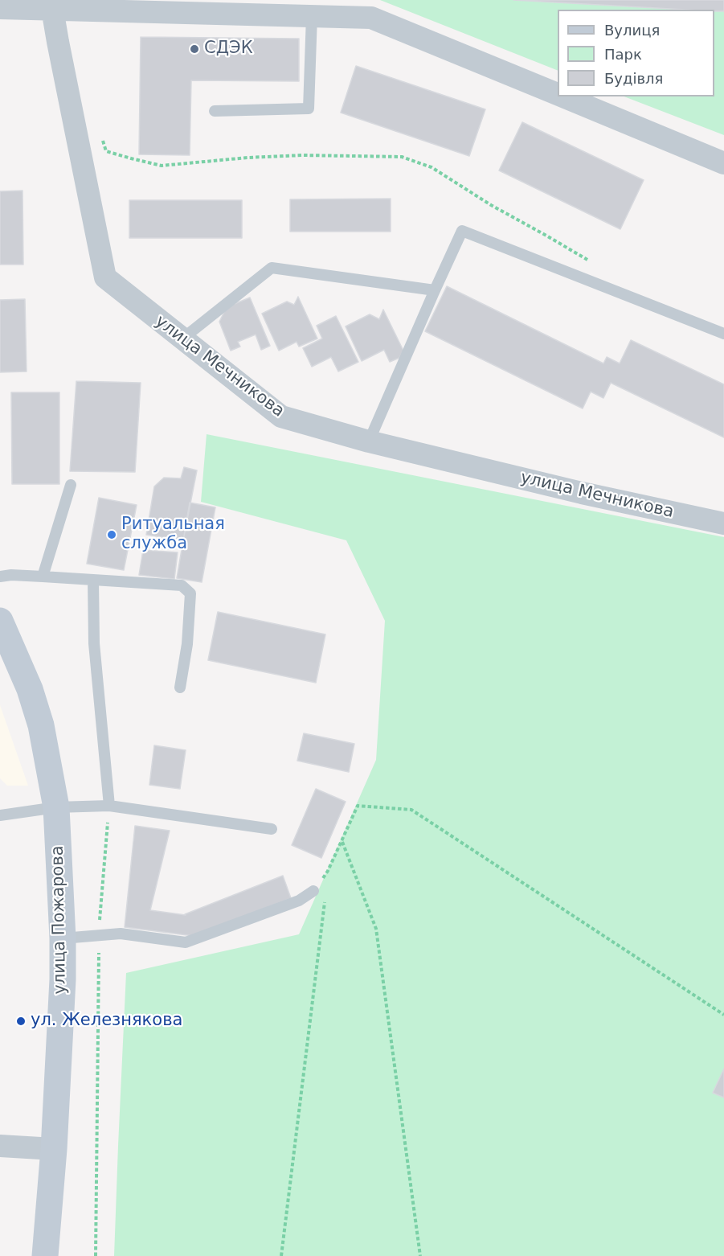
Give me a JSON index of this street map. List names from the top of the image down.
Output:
{
  "streets": {
    "main road": ["улица Пожарова"],
    "street": ["улица Мечникова"]
  },
  "places": ["СДЭК", "Ритуальная служба", "ул. Железнякова"],
  "legend": ["Вулиця", "Парк", "Будівля"]
}
